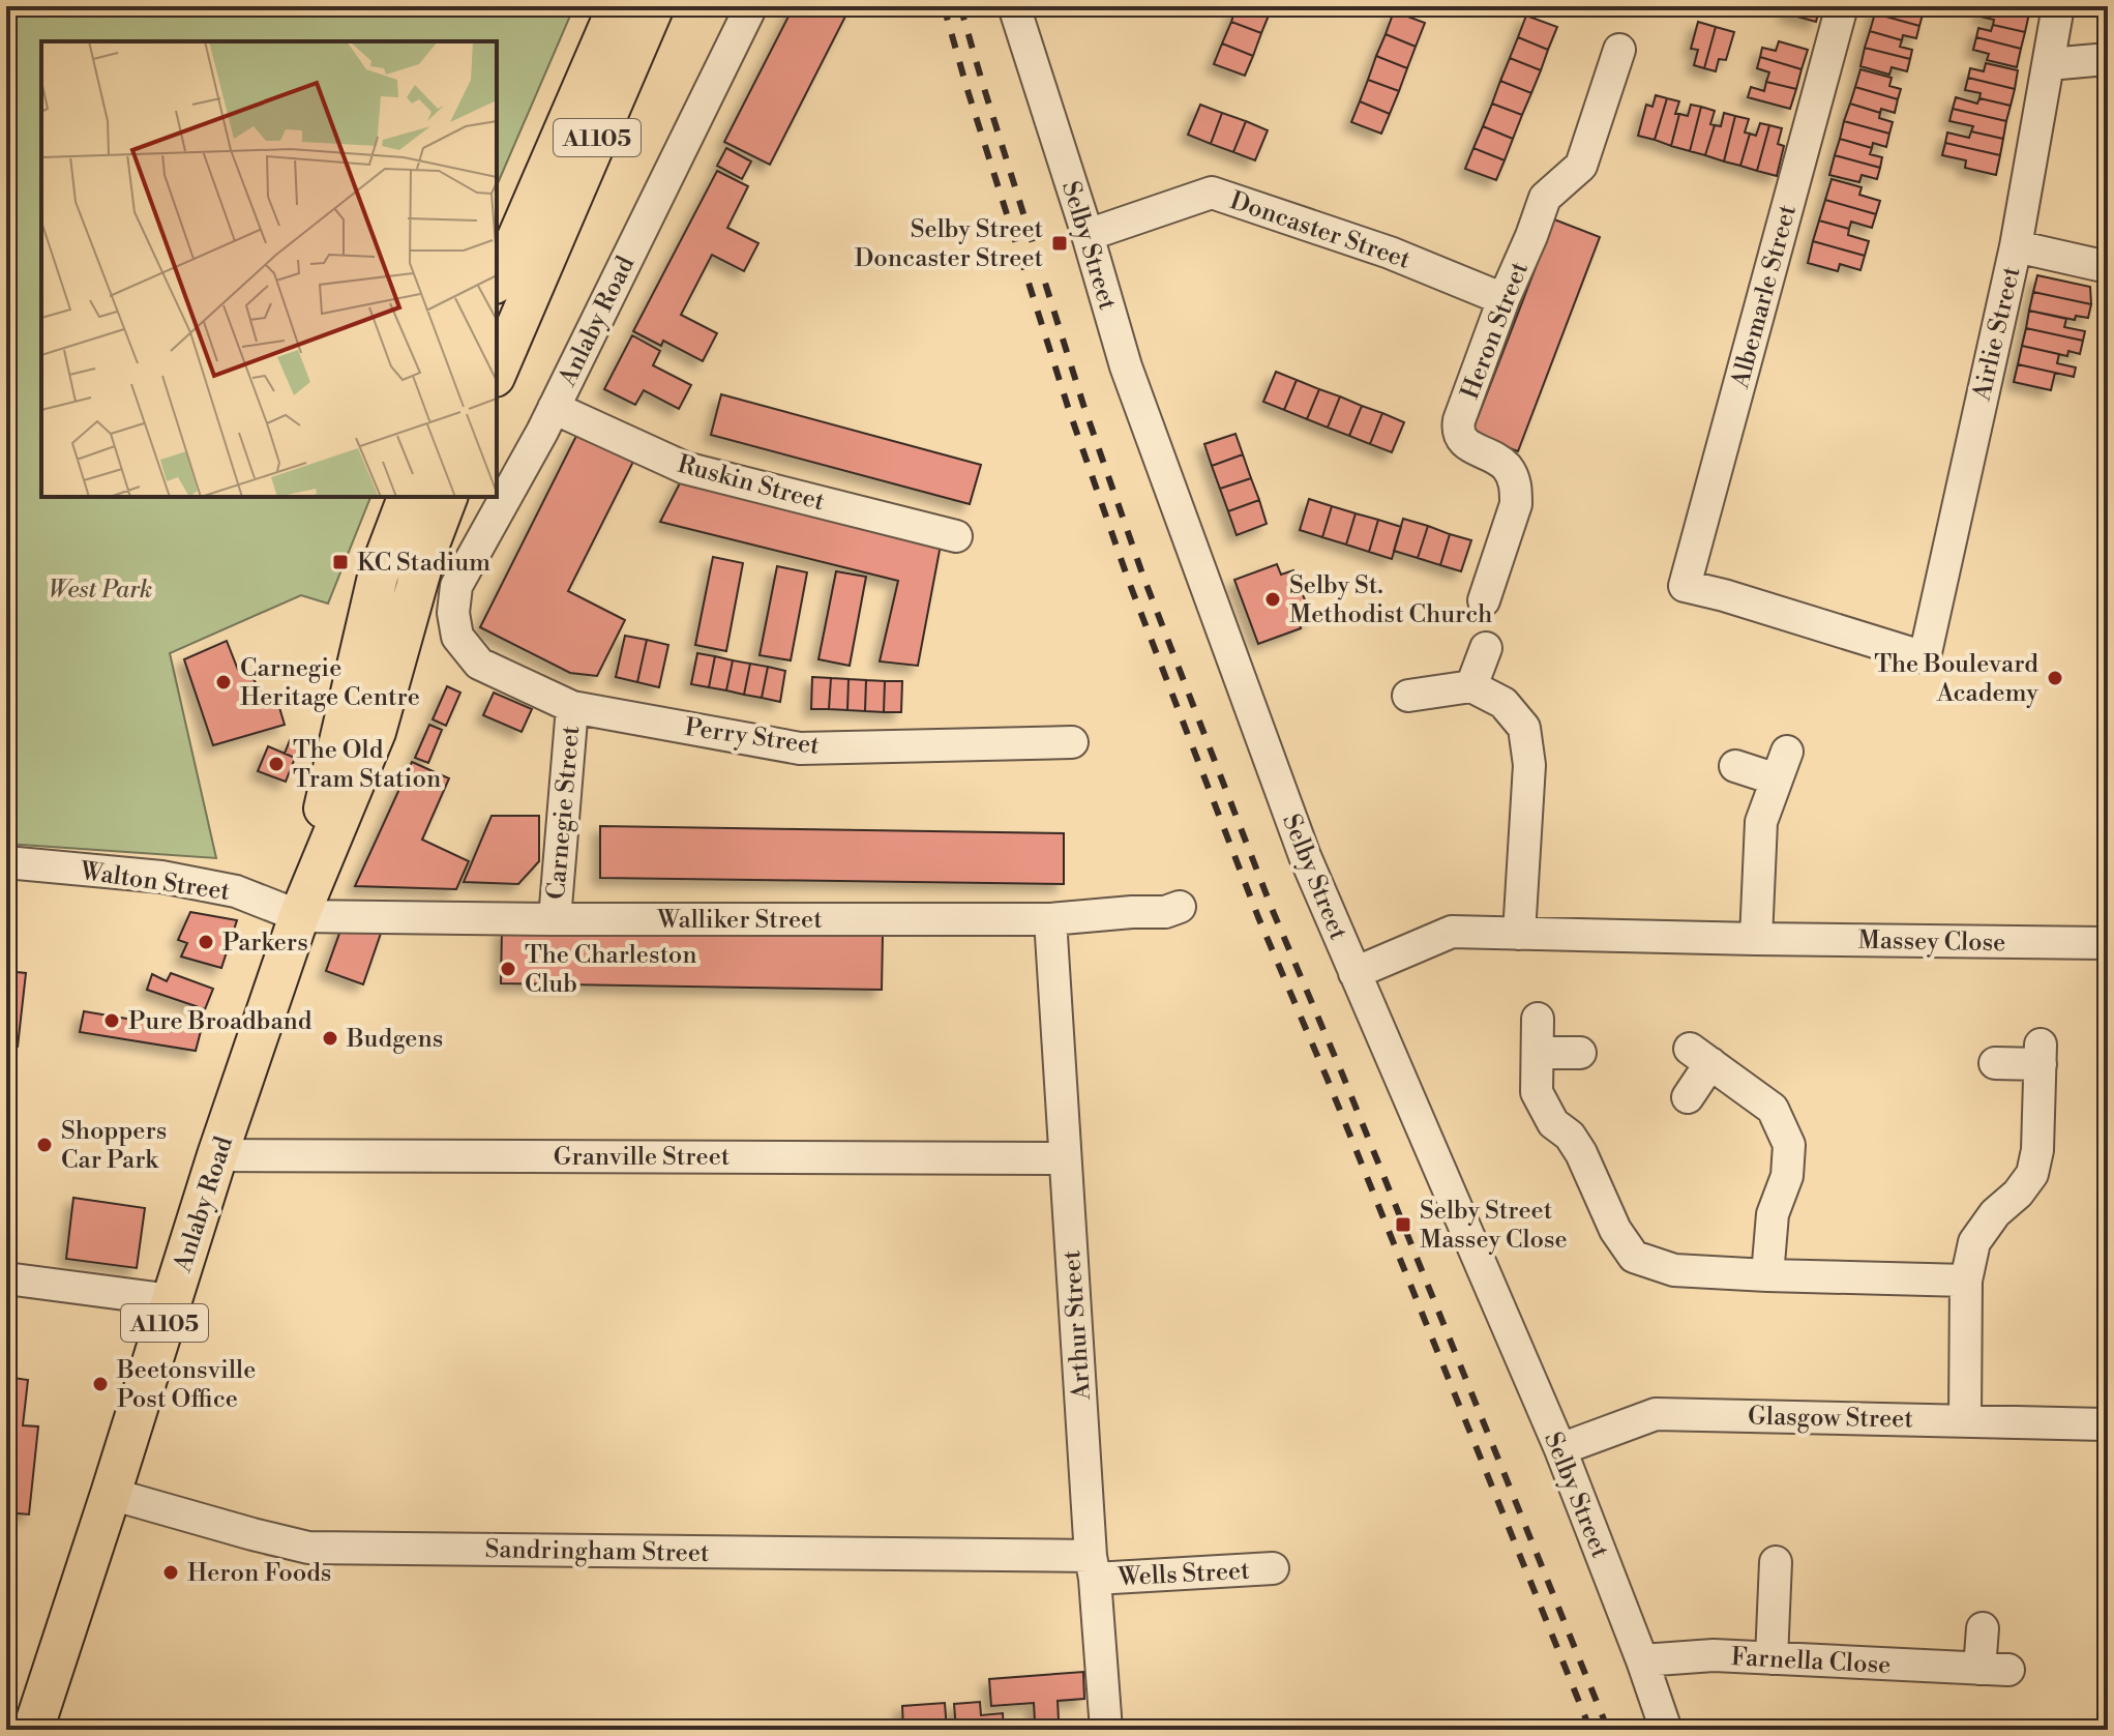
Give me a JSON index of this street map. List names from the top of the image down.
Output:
{
  "streets": {
    "main road": ["A1105", "Anlaby Road"],
    "street": [
      "Doncaster Street",
      "Selby Street",
      "Albemarle Street",
      "Heron Street",
      "Airlie Street",
      "Ruskin Street",
      "Perry Street",
      "Carnegie Street",
      "Walton Street",
      "Walliker Street",
      "Massey Close",
      "Granville Street",
      "Arthur Street",
      "Glasgow Street",
      "Sandringham Street",
      "Wells Street",
      "Farnella Close"
    ]
  },
  "crossings": [
    ["Doncaster Street", "Selby Street"],
    ["Doncaster Street", "Heron Street"],
    ["Selby Street", "Massey Close"],
    ["Selby Street", "Glasgow Street"],
    ["Selby Street", "Farnella Close"],
    ["Albemarle Street", "Airlie Street"],
    ["Anlaby Road", "Ruskin Street"],
    ["Anlaby Road", "Perry Street"],
    ["Anlaby Road", "Walton Street"],
    ["Anlaby Road", "Walliker Street"],
    ["Anlaby Road", "Granville Street"],
    ["Anlaby Road", "Sandringham Street"],
    ["Perry Street", "Carnegie Street"],
    ["Carnegie Street", "Walliker Street"],
    ["Walton Street", "Walliker Street"],
    ["Walliker Street", "Arthur Street"],
    ["Granville Street", "Arthur Street"],
    ["Arthur Street", "Sandringham Street"],
    ["Arthur Street", "Wells Street"],
    ["Sandringham Street", "Wells Street"]
  ],
  "parks": ["West Park"],
  "places": {
    "transit": ["Selby Street Doncaster Street", "KC Stadium", "Selby Street Massey Close"],
    "other": [
      "Selby St. Methodist Church",
      "The Boulevard Academy",
      "Carnegie Heritage Centre",
      "The Old Tram Station",
      "Parkers",
      "The Charleston Club",
      "Pure Broadband",
      "Budgens",
      "Shoppers Car Park",
      "Beetonsville Post Office",
      "Heron Foods"
    ]
  }
}
